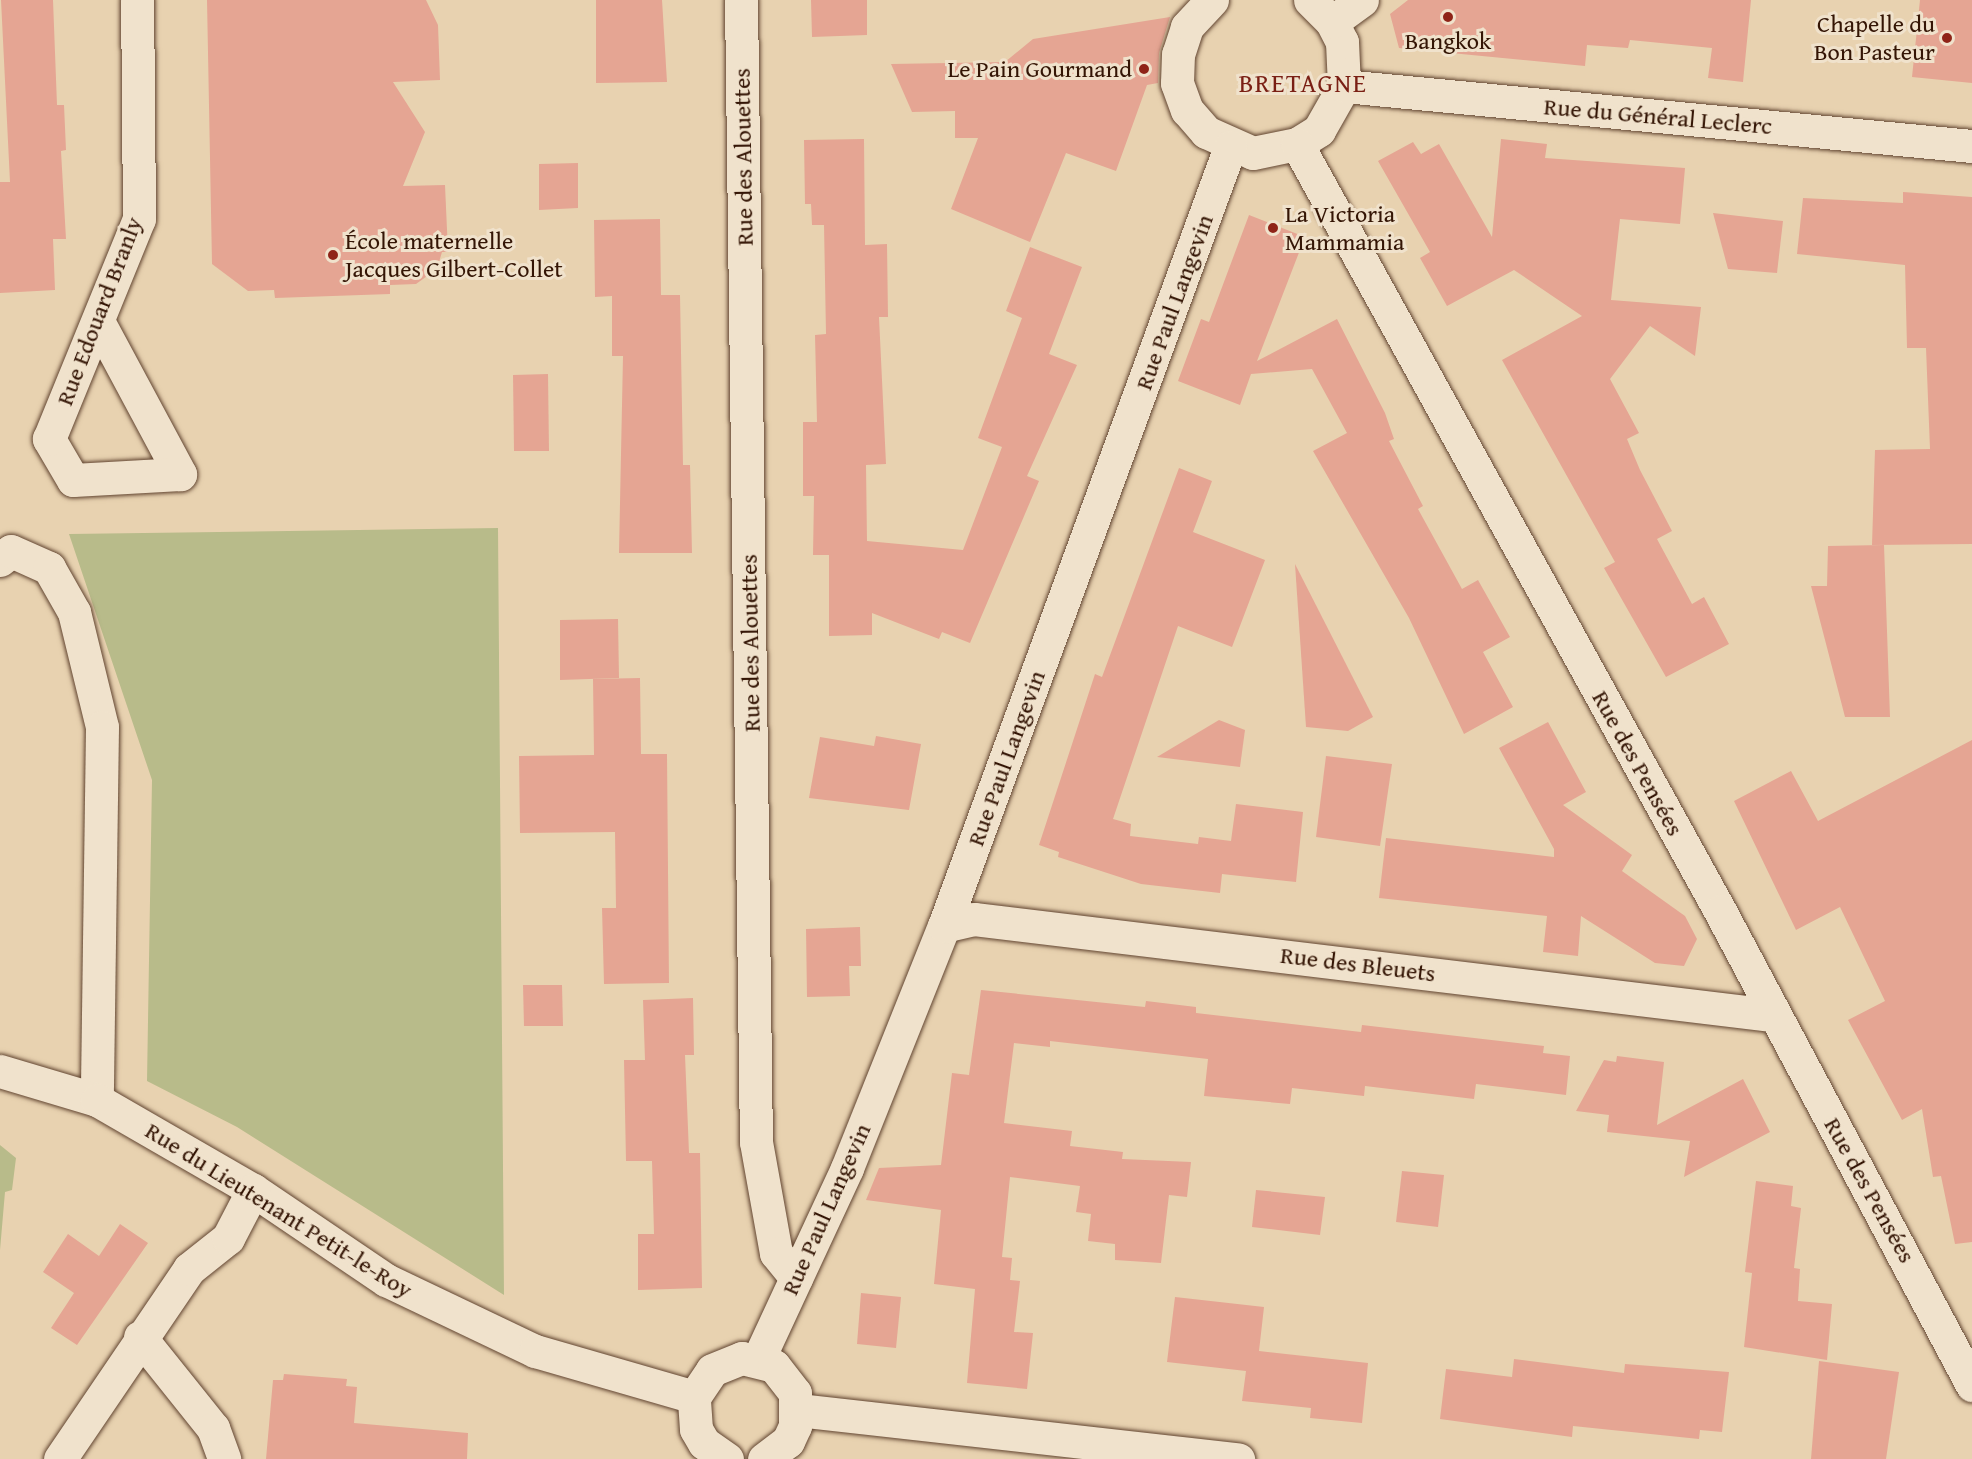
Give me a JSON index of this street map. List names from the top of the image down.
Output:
{
  "streets": {
    "street": [
      "Rue du Général Leclerc",
      "Rue des Alouettes",
      "Rue Paul Langevin",
      "Rue Edouard Branly",
      "Rue des Pensées",
      "Rue des Bleuets",
      "Rue du Lieutenant Petit-le-Roy"
    ]
  },
  "crossings": [
    ["Rue des Alouettes", "Rue Paul Langevin"],
    ["Rue Paul Langevin", "Rue des Bleuets"],
    ["Rue des Pensées", "Rue des Bleuets"]
  ],
  "districts": ["BRETAGNE"],
  "places": [
    "Bangkok",
    "Chapelle du Bon Pasteur",
    "Le Pain Gourmand",
    "La Victoria Mammamia",
    "École maternelle Jacques Gilbert-Collet"
  ]
}
